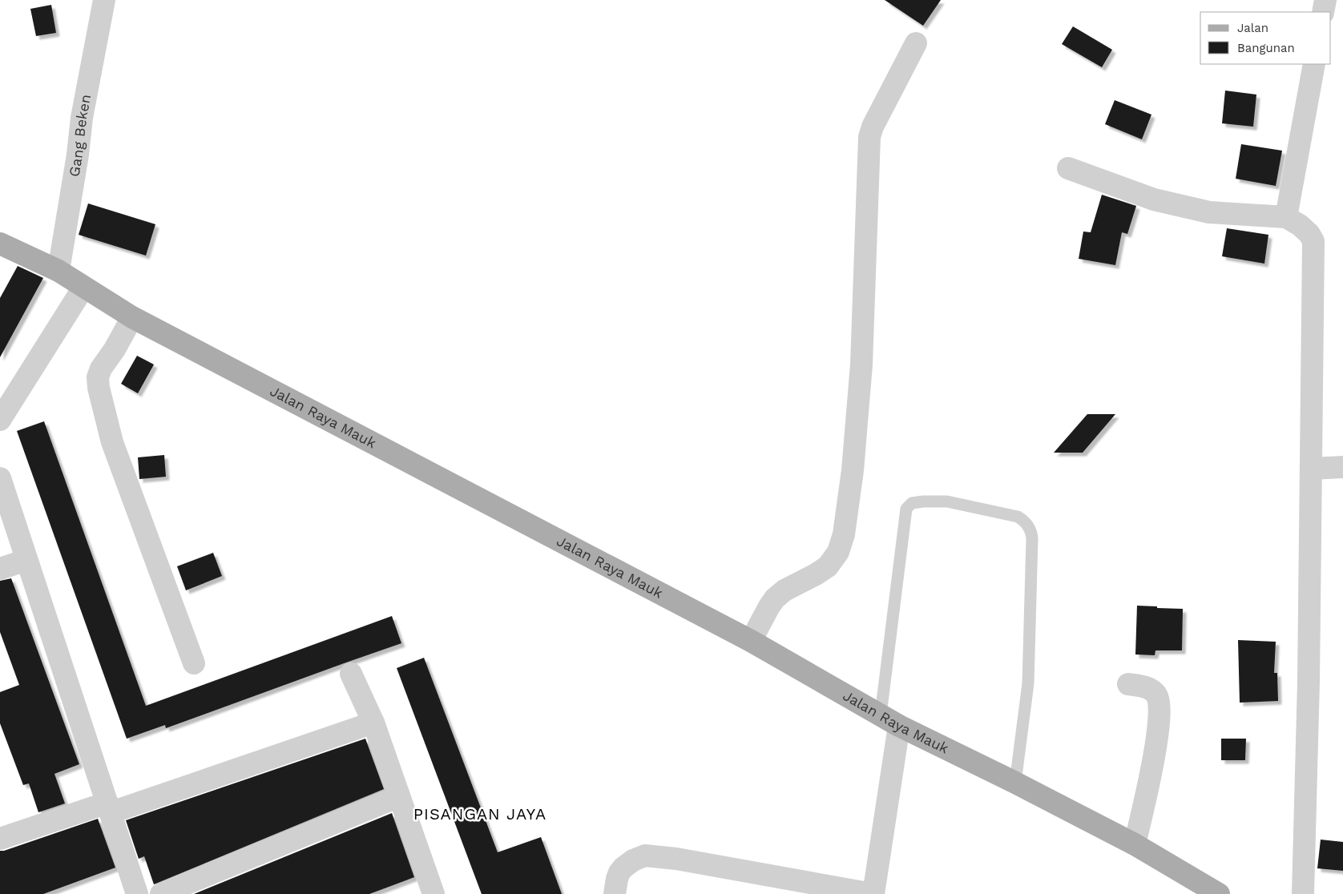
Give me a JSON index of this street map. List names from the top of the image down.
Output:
{
  "streets": {
    "main road": ["Jalan Raya Mauk"],
    "street": ["Gang Beken"]
  },
  "crossings": [
    ["Gang Beken", "Jalan Raya Mauk"]
  ],
  "districts": ["PISANGAN JAYA"],
  "legend": ["Jalan", "Bangunan"]
}
